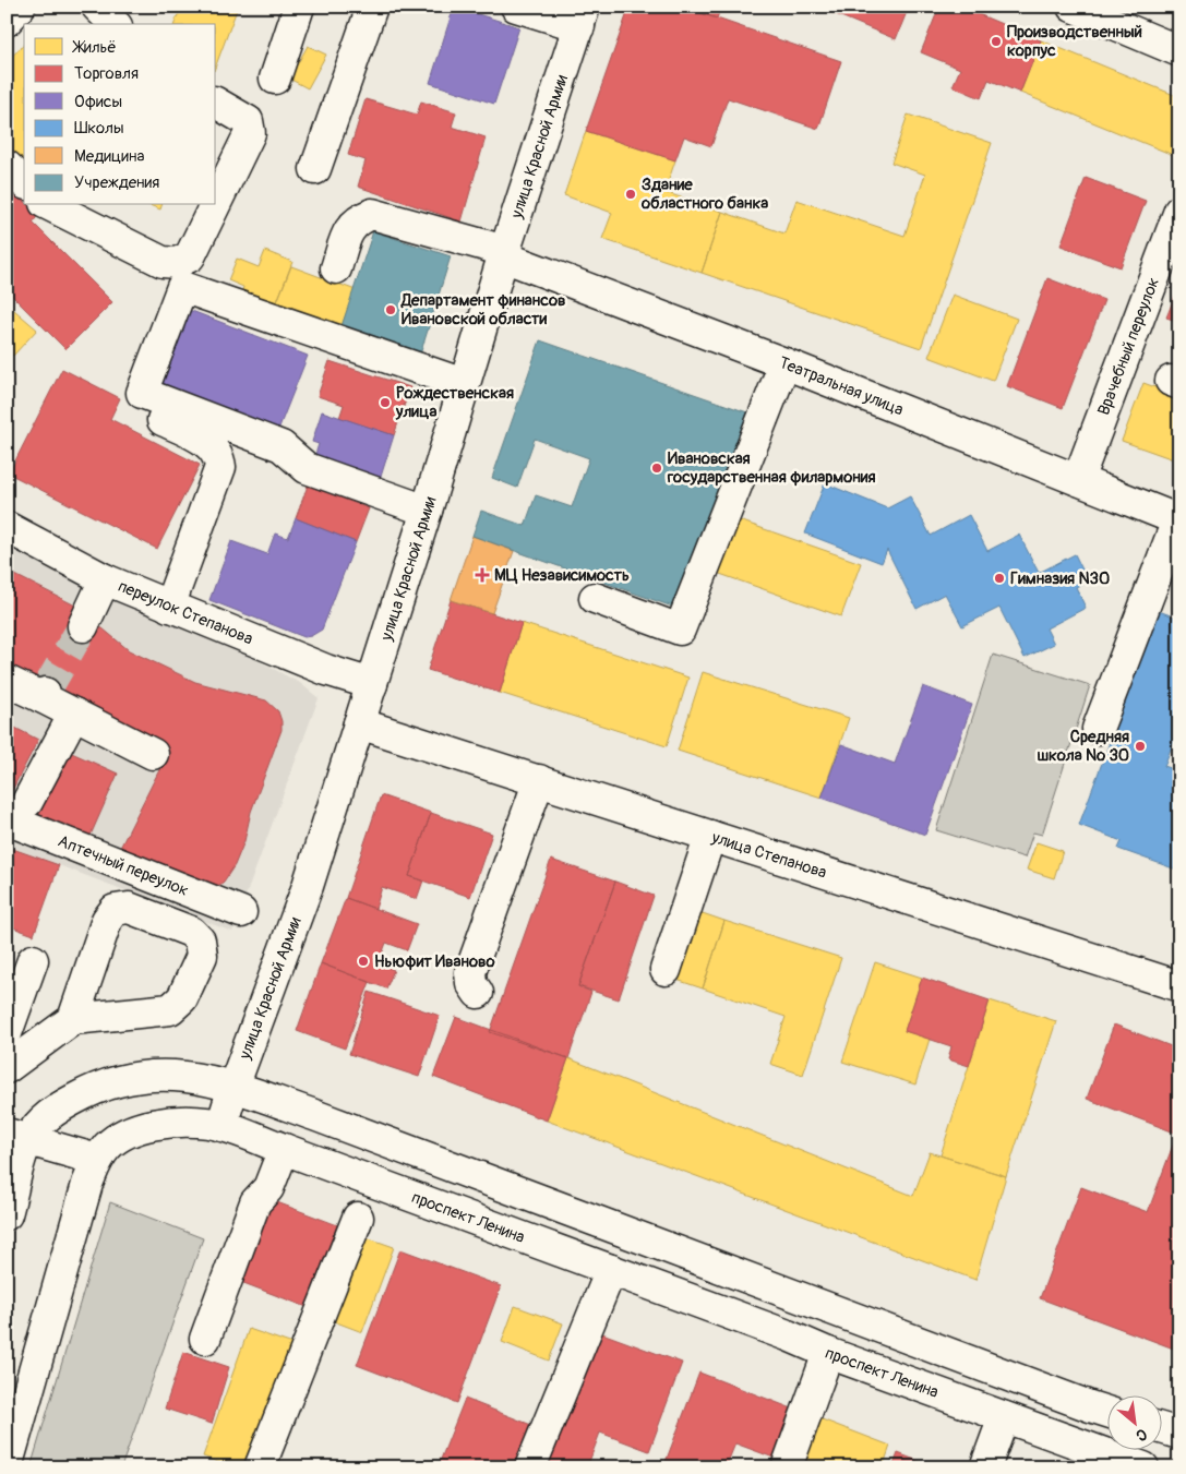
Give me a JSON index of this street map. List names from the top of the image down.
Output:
{
  "streets": {
    "main road": [
      "улица Красной Армии",
      "Врачебный переулок",
      "Театральная улица",
      "переулок Степанова",
      "улица Степанова",
      "Аптечный переулок",
      "проспект Ленина"
    ]
  },
  "crossings": [
    ["улица Красной Армии", "Театральная улица"],
    ["улица Красной Армии", "переулок Степанова"],
    ["улица Красной Армии", "улица Степанова"],
    ["улица Красной Армии", "проспект Ленина"],
    ["Врачебный переулок", "Театральная улица"]
  ],
  "places": {
    "other": [
      "Производственный корпус",
      "Здание областного банка",
      "Департамент финансов Ивановской области",
      "Рождественская улица",
      "Ивановская государственная филармония",
      "Гимназия N30",
      "Средняя школа № 30",
      "Ньюфит Иваново"
    ],
    "health": ["МЦ Независимость"]
  },
  "legend": [
    "Жильё",
    "Торговля",
    "Офисы",
    "Школы",
    "Медицина",
    "Учреждения"
  ],
  "north": "bottom right"
}
